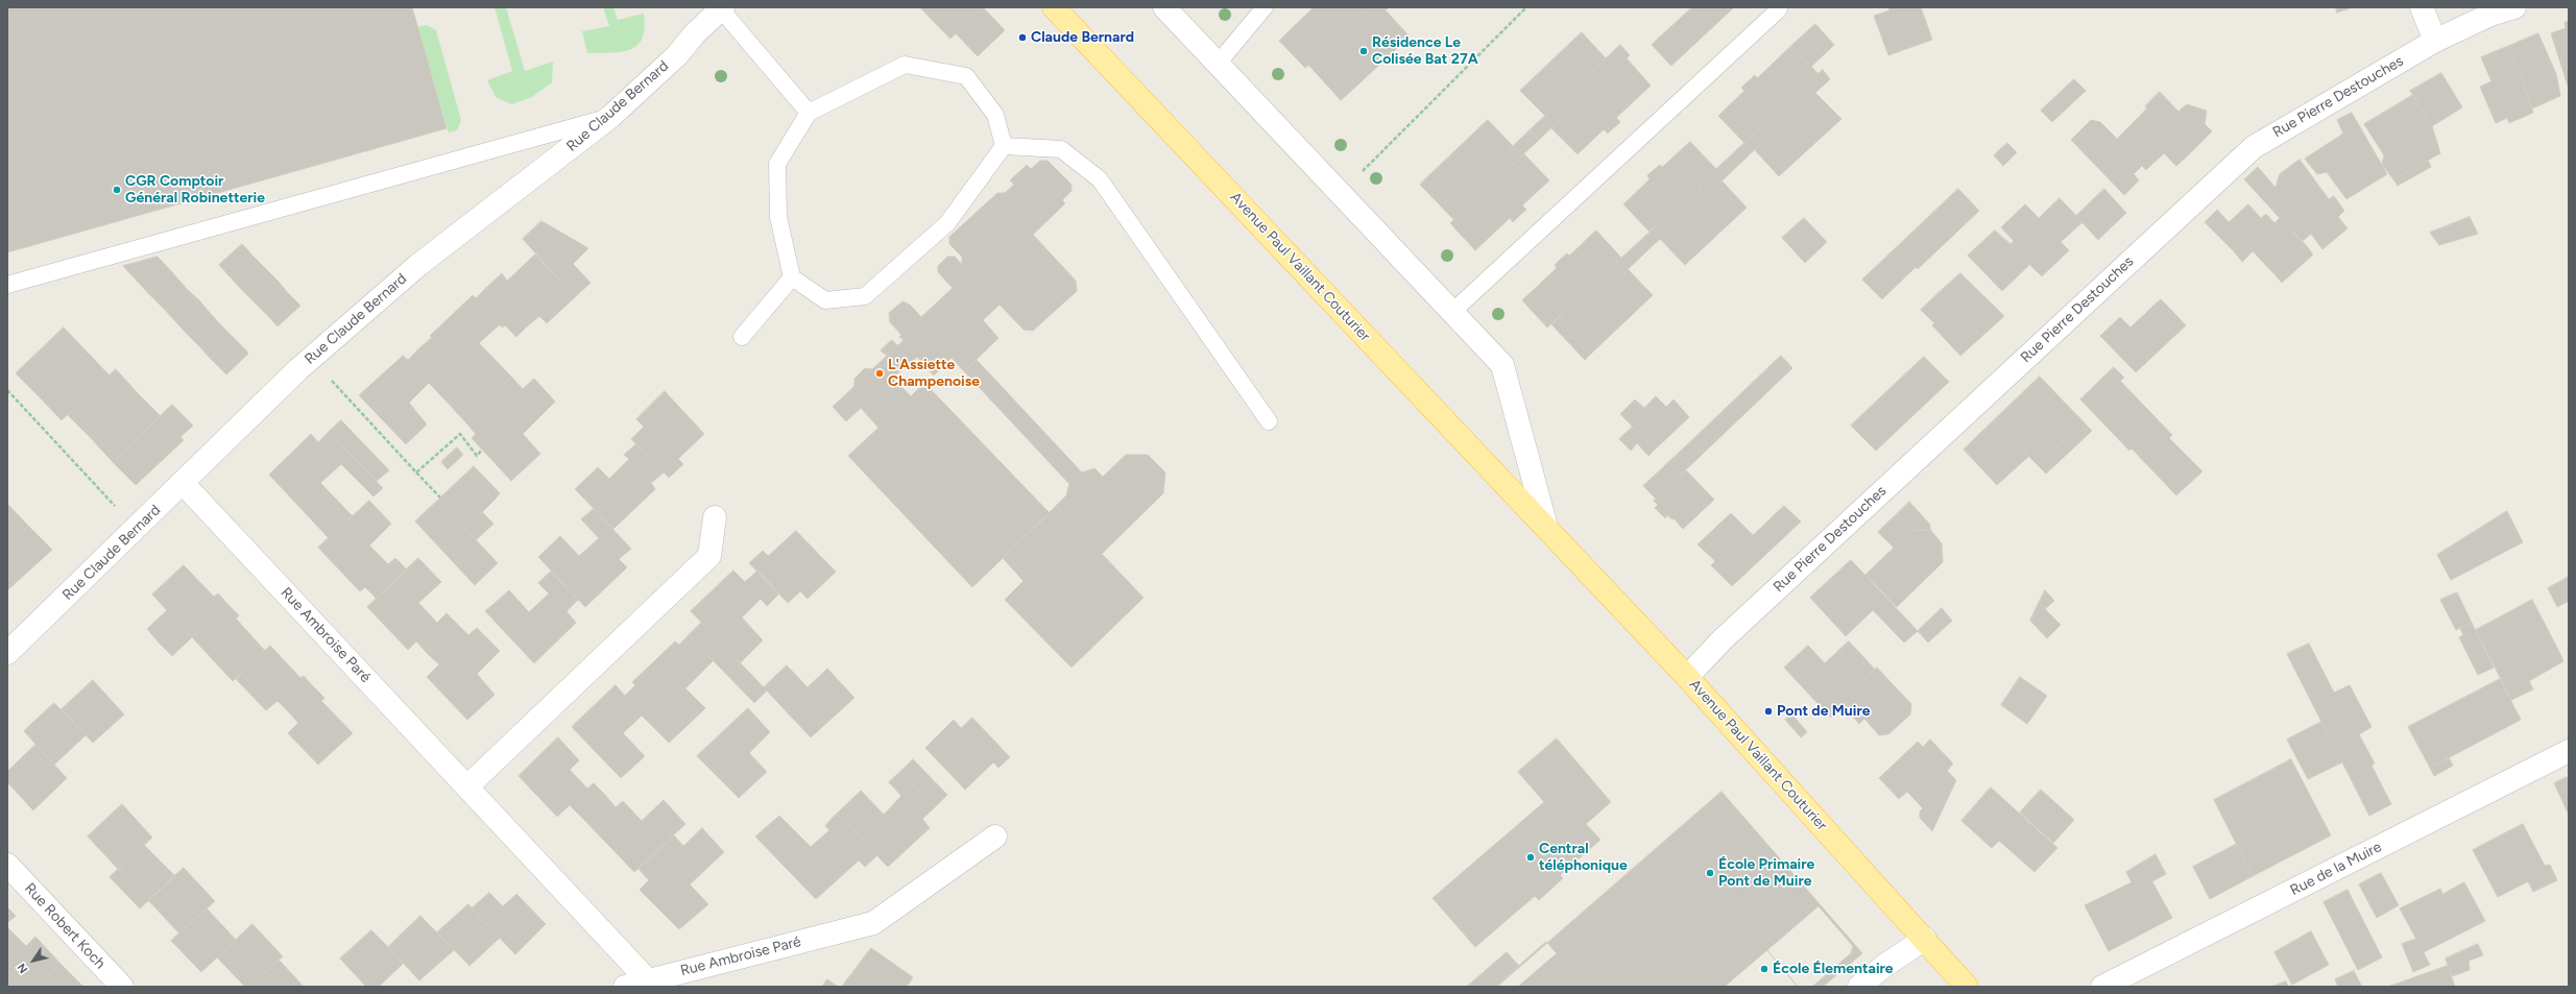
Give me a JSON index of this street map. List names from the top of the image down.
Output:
{
  "streets": {
    "main road": ["Avenue Paul Vaillant Couturier"],
    "street": [
      "Rue Pierre Destouches",
      "Rue Claude Bernard",
      "Rue Ambroise Paré",
      "Rue de la Muire",
      "Rue Robert Koch"
    ]
  },
  "crossings": [
    ["Rue Pierre Destouches", "Avenue Paul Vaillant Couturier"],
    ["Rue Claude Bernard", "Rue Ambroise Paré"]
  ],
  "places": [
    "Claude Bernard",
    "Résidence Le Colisée Bat 27A",
    "CGR Comptoir Général Robinetterie",
    "L'Assiette Champenoise",
    "Pont de Muire",
    "Central téléphonique",
    "École Primaire Pont de Muire",
    "École Élementaire"
  ],
  "north": "bottom left"
}
